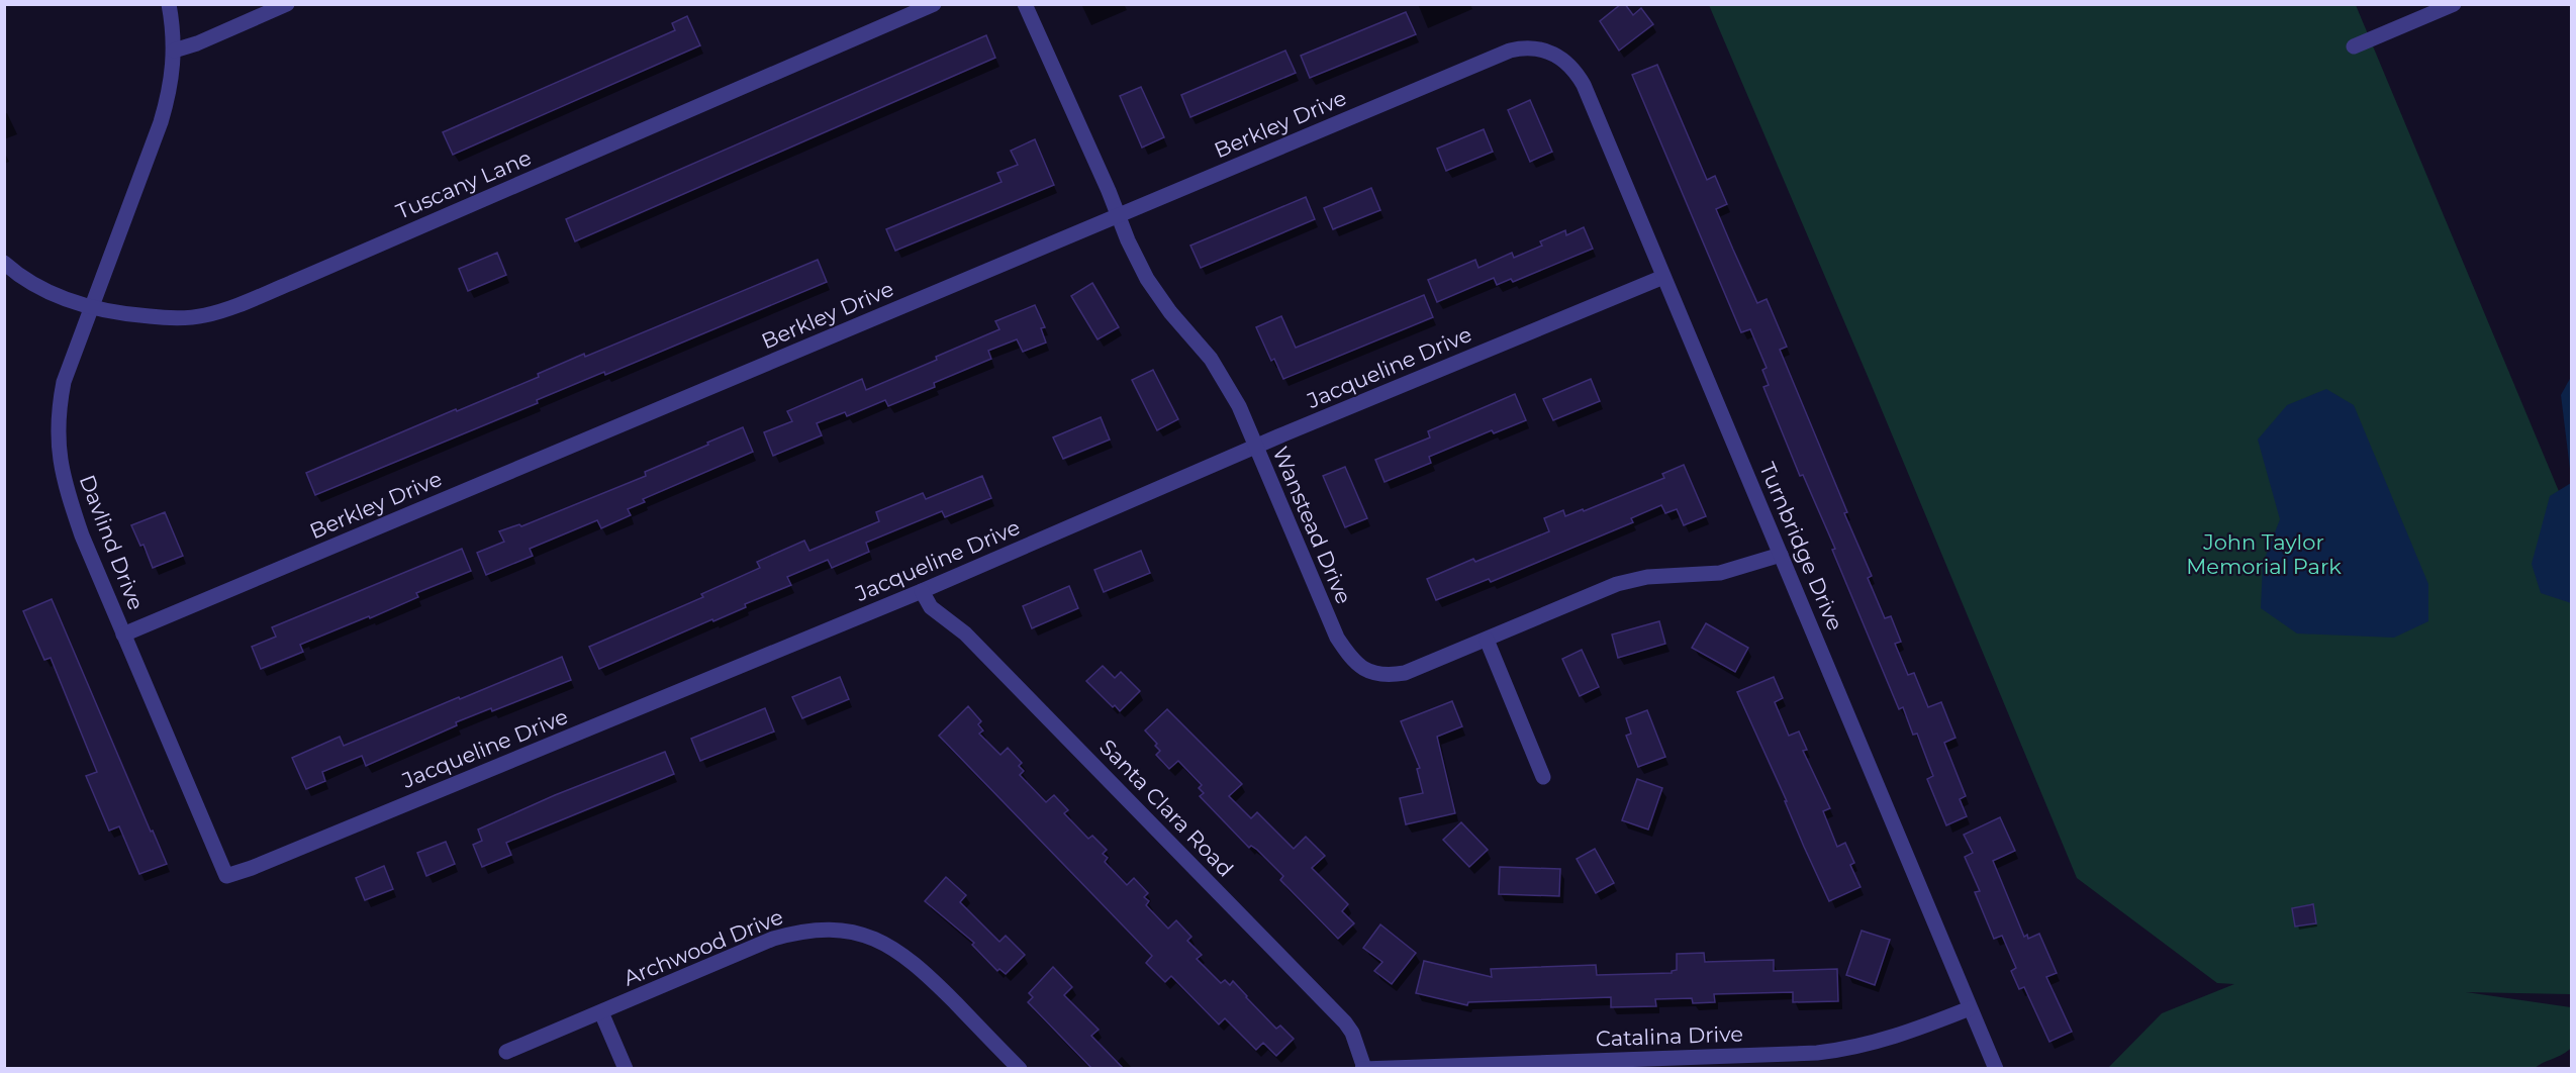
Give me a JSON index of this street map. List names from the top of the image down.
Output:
{
  "streets": {
    "street": [
      "Berkley Drive",
      "Tuscany Lane",
      "Jacqueline Drive",
      "Wanstead Drive",
      "Davlind Drive",
      "Turnbridge Drive",
      "Santa Clara Road",
      "Archwood Drive",
      "Catalina Drive"
    ]
  },
  "crossings": [
    ["Berkley Drive", "Wanstead Drive"],
    ["Berkley Drive", "Davlind Drive"],
    ["Berkley Drive", "Turnbridge Drive"],
    ["Tuscany Lane", "Davlind Drive"],
    ["Jacqueline Drive", "Wanstead Drive"],
    ["Jacqueline Drive", "Davlind Drive"],
    ["Jacqueline Drive", "Turnbridge Drive"],
    ["Jacqueline Drive", "Santa Clara Road"],
    ["Wanstead Drive", "Turnbridge Drive"],
    ["Turnbridge Drive", "Catalina Drive"],
    ["Santa Clara Road", "Catalina Drive"]
  ],
  "parks": ["John Taylor Memorial Park"]
}
